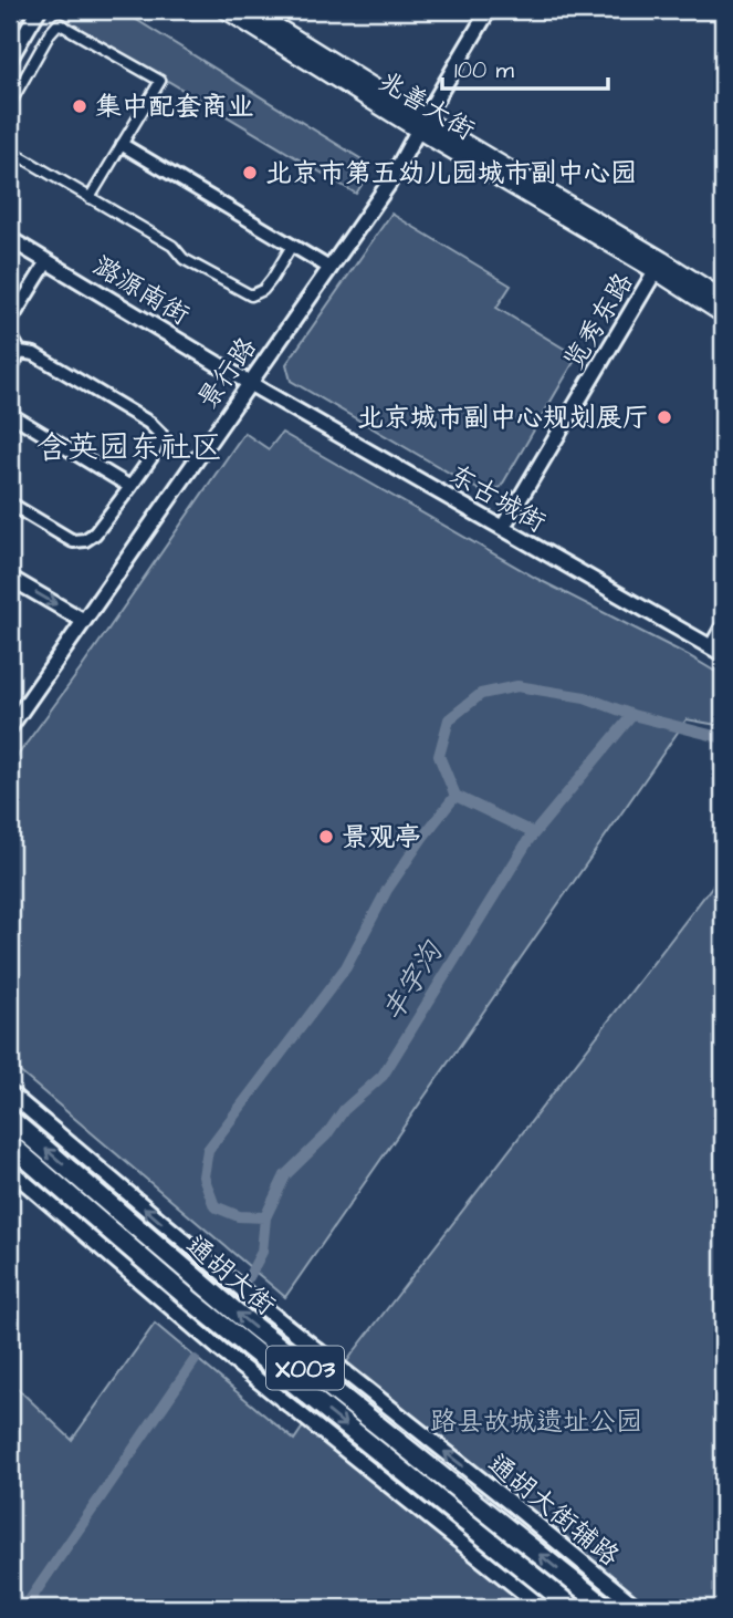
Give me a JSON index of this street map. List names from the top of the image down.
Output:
{
  "streets": {
    "main road": ["兆善大街", "通胡大街", "X003"],
    "street": [
      "潞源南街",
      "览秀东路",
      "景行路",
      "东古城街",
      "通胡大街辅路"
    ]
  },
  "crossings": [
    ["兆善大街", "览秀东路"],
    ["兆善大街", "景行路"],
    ["潞源南街", "景行路"],
    ["潞源南街", "东古城街"],
    ["览秀东路", "东古城街"],
    ["景行路", "东古城街"]
  ],
  "districts": ["含英园东社区"],
  "water": ["丰字沟"],
  "parks": ["路县故城遗址公园"],
  "places": [
    "集中配套商业",
    "北京市第五幼儿园城市副中心园",
    "北京城市副中心规划展厅",
    "景观亭"
  ],
  "scale_bar": "100 m"
}
